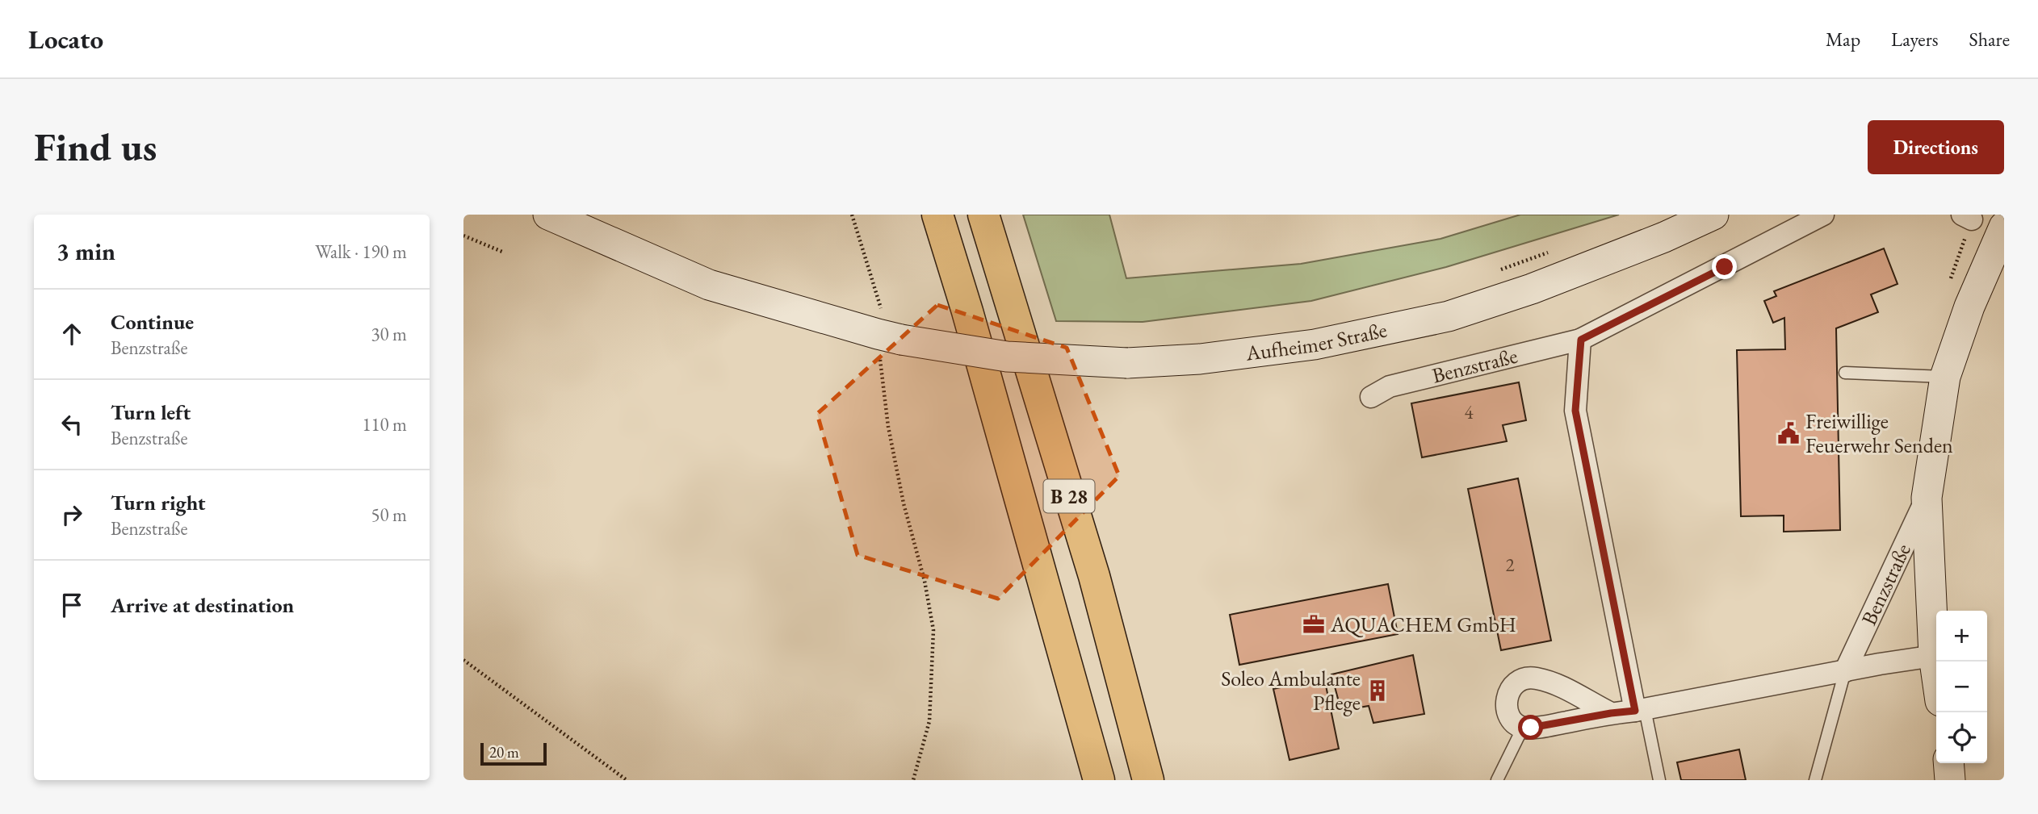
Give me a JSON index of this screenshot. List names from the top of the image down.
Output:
{
  "streets": {
    "highway": ["B 28"],
    "street": ["Aufheimer Straße", "Benzstraße"]
  },
  "places": {
    "public building": ["Freiwillige Feuerwehr Senden"],
    "office": ["AQUACHEM GmbH"],
    "building": ["Soleo Ambulante Pflege"]
  },
  "house_numbers": ["4", "2"],
  "scale_bar": "20 m",
  "page": {
    "header": "Locato",
    "nav": ["Map", "Layers", "Share"],
    "buttons": "Directions",
    "title": "Find us",
    "heading": ["3 min", "Walk · 190 m"],
    "list": [
      ["Continue", "Benzstraße", "30 m"],
      ["Turn left", "Benzstraße", "110 m"],
      ["Turn right", "Benzstraße", "50 m"],
      "Arrive at destination"
    ],
    "map_buttons": ["+", "−"],
    "scale": "20 m"
  }
}
